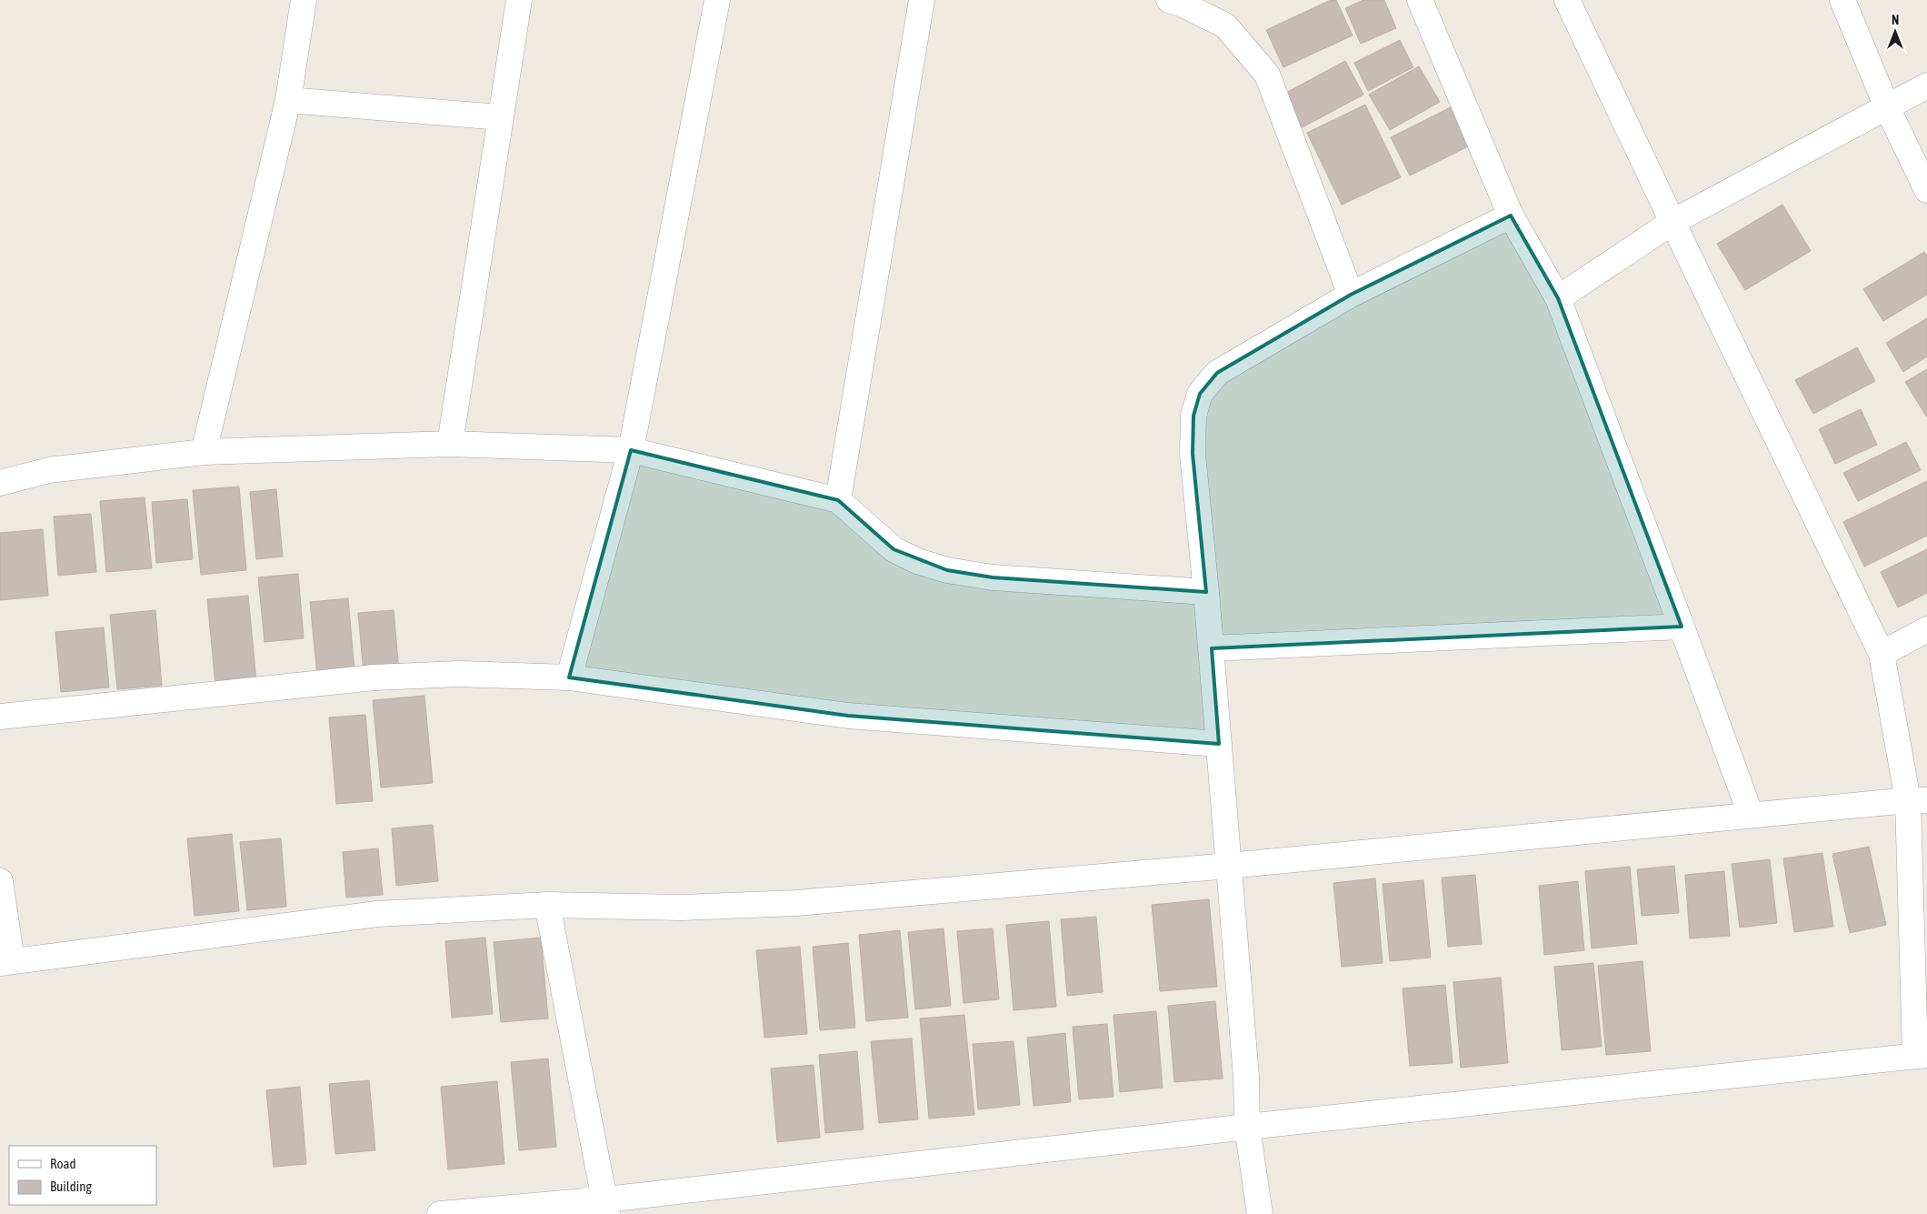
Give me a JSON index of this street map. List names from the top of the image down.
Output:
{
  "legend": ["Road", "Building"],
  "north": "top"
}
